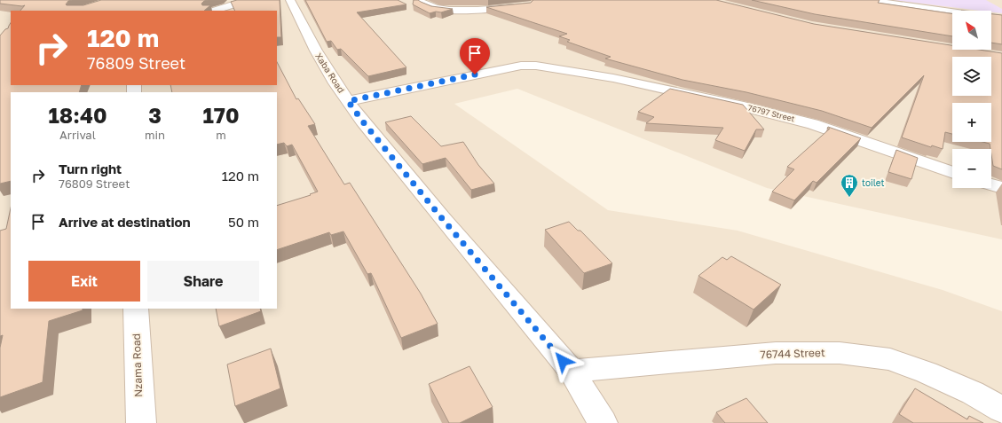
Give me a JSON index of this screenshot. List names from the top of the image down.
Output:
{
  "streets": {
    "street": [
      "Xaba Road",
      "76797 Street",
      "76744 Street",
      "Nzama Road"
    ]
  },
  "crossings": [
    ["Xaba Road", "76797 Street"],
    ["Xaba Road", "76744 Street"]
  ],
  "places": {
    "building": ["toilet"]
  },
  "north": "top left",
  "page": {
    "map_buttons": ["+", "−"],
    "turn": ["120 m", "76809 Street"],
    "eta": [
      "18:40",
      "Arrival",
      "3",
      "min",
      "170",
      "m"
    ],
    "list": [
      {
        "name": "Turn right",
        "note": "76809 Street",
        "value": "120 m"
      },
      {
        "name": "Arrive at destination",
        "value": "50 m"
      }
    ],
    "buttons": ["Exit", "Share"]
  }
}
